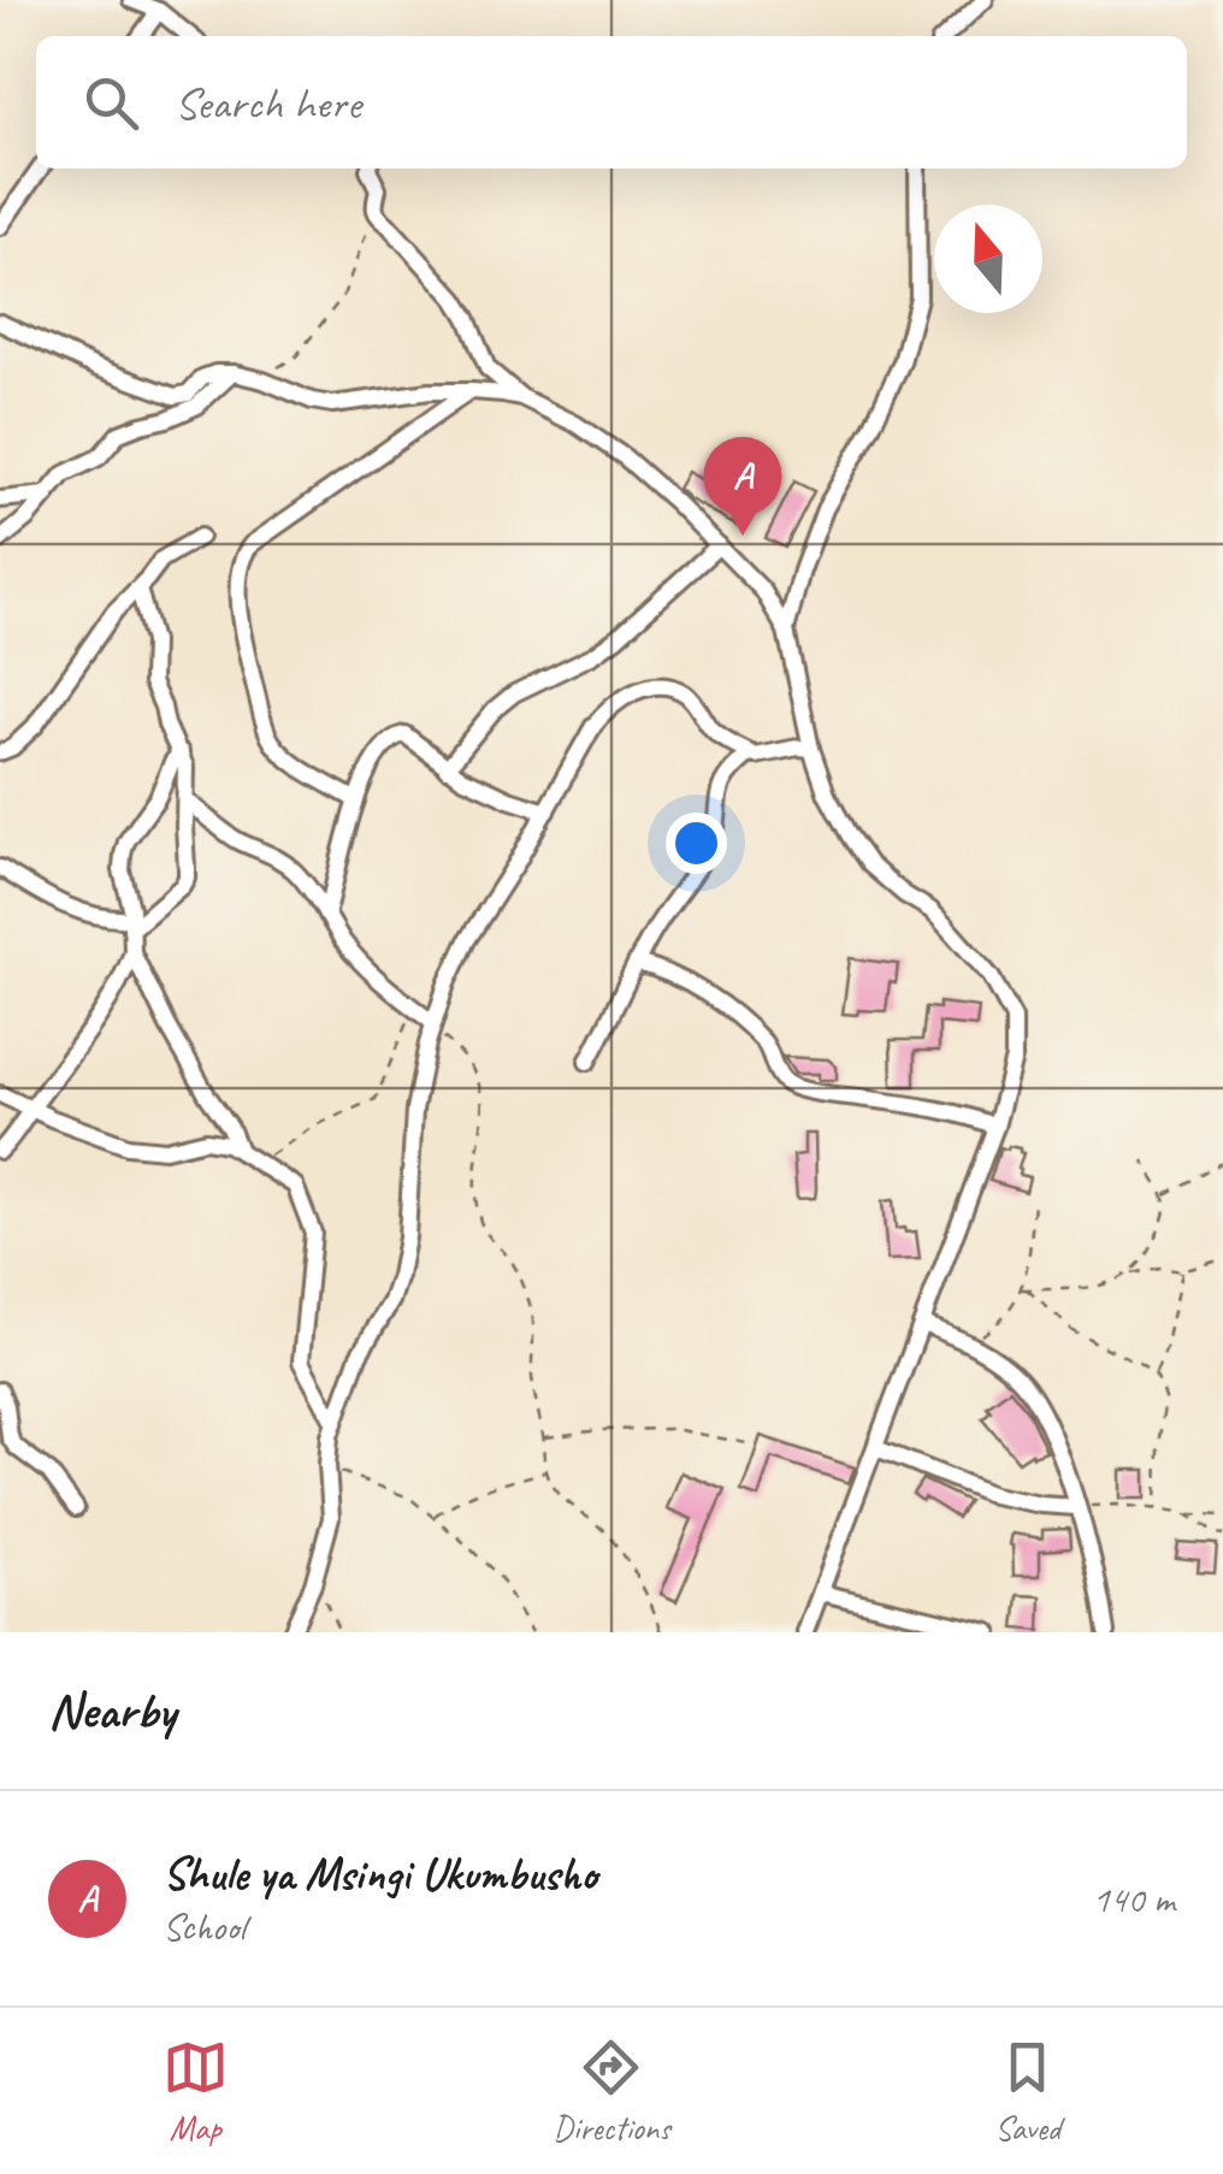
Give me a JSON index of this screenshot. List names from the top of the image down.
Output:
{
  "north": "top",
  "page": {
    "search": "Search here",
    "pins": "A",
    "heading": "Nearby",
    "list": [
      {
        "mark": "A",
        "name": "Shule ya Msingi Ukumbusho",
        "note": "School",
        "value": "140 m"
      }
    ],
    "nav": ["Map", "Directions", "Saved"]
  }
}
